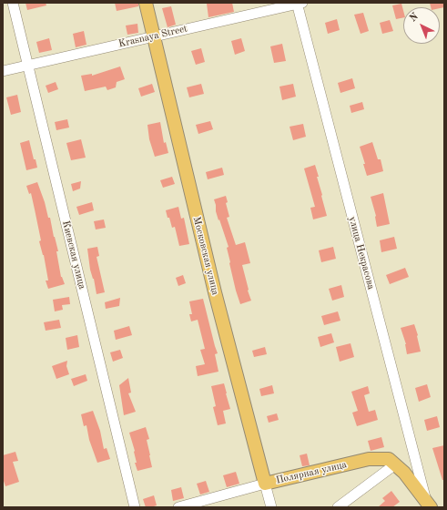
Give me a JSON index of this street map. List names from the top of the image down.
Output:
{
  "streets": {
    "main road": ["Московская улица", "Полярная улица"],
    "street": ["Krasnaya Street", "улица Некрасова", "Киевская улица"]
  },
  "crossings": [
    ["Krasnaya Street", "улица Некрасова"],
    ["Krasnaya Street", "Киевская улица"],
    ["Krasnaya Street", "Московская улица"],
    ["улица Некрасова", "Полярная улица"],
    ["Московская улица", "Полярная улица"]
  ],
  "north": "top left"
}
